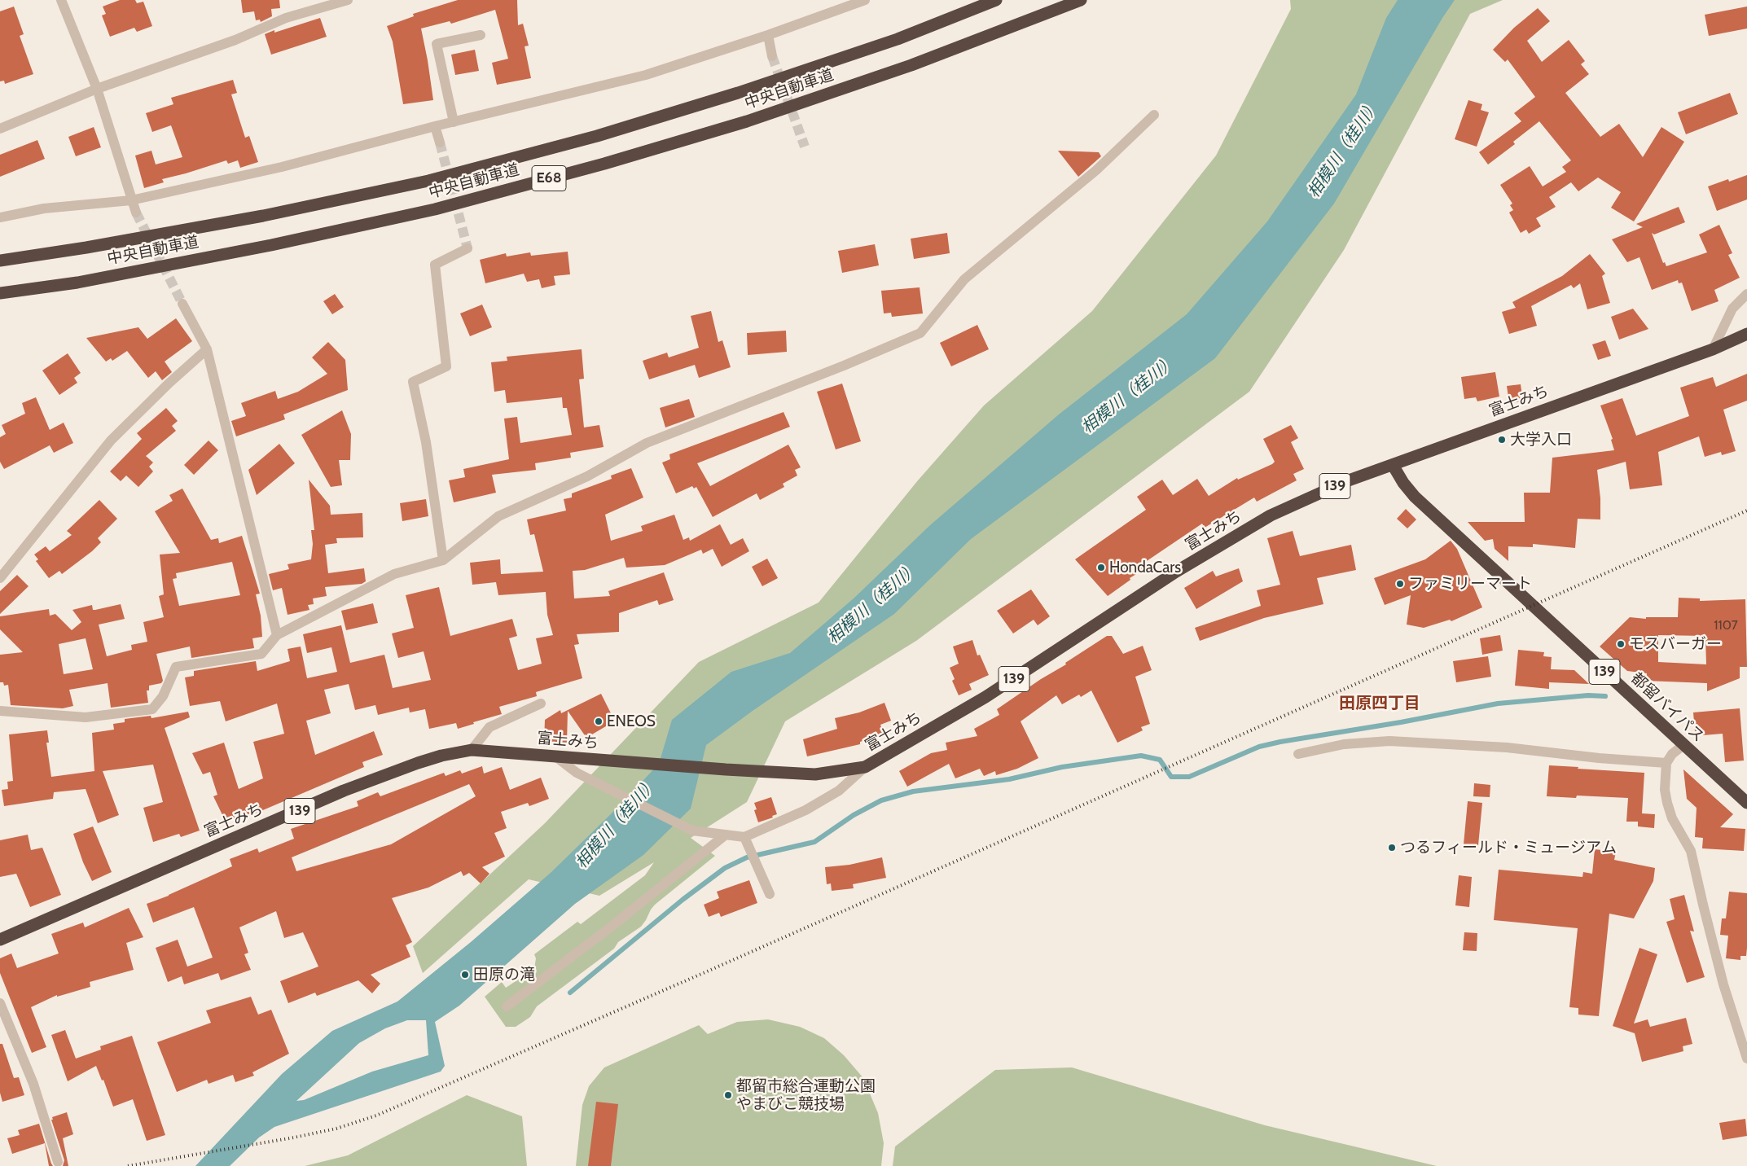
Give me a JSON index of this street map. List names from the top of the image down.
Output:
{
  "streets": {
    "highway": [
      "中央自動車道",
      "E68",
      "富士みち",
      "139",
      "都留バイパス"
    ]
  },
  "crossings": [
    ["富士みち", "都留バイパス"]
  ],
  "districts": ["田原四丁目"],
  "water": ["相模川（桂川）"],
  "places": [
    "大学入口",
    "HondaCars",
    "ファミリーマート",
    "モスバーガー",
    "ENEOS",
    "つるフィールド・ミュージアム",
    "田原の滝",
    "都留市総合運動公園 やまびこ競技場"
  ],
  "house_numbers": ["1107"]
}
